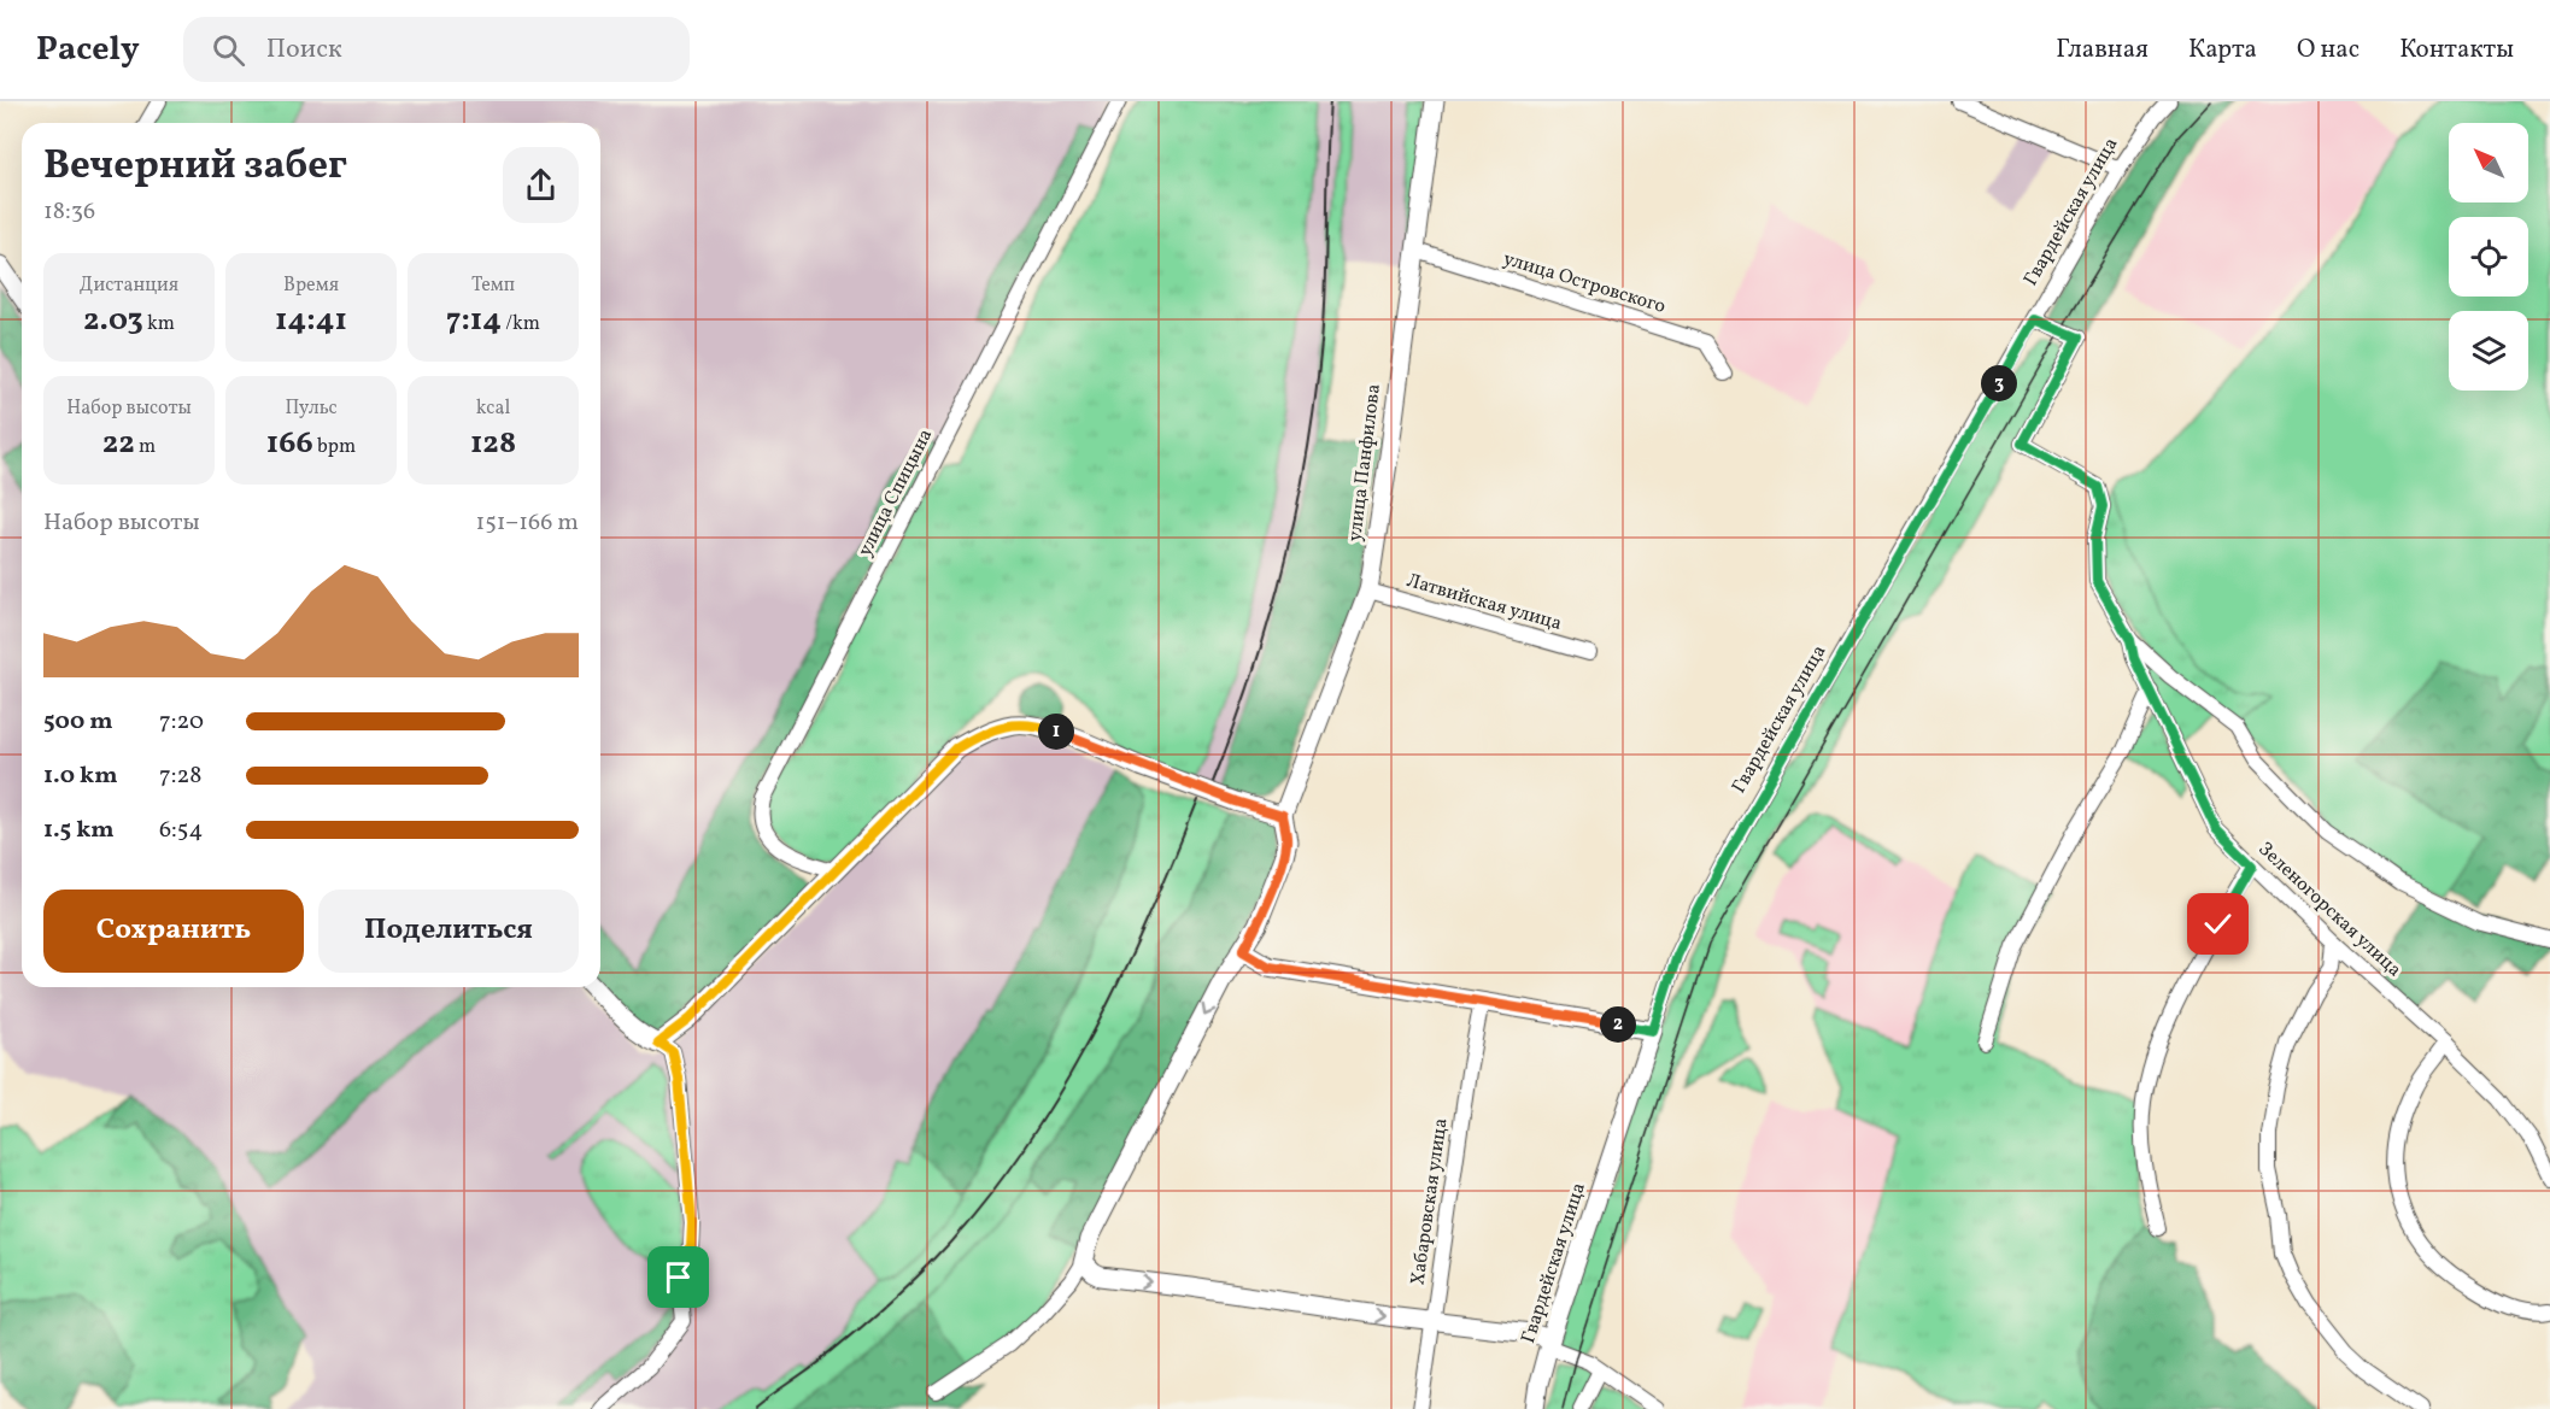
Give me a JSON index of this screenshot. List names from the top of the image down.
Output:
{
  "streets": {
    "main road": ["Гвардейская улица", "улица Панфилова"],
    "street": [
      "улица Островского",
      "улица Спицына",
      "Латвийская улица",
      "Зеленогорская улица",
      "Хабаровская улица"
    ]
  },
  "crossings": [
    ["улица Островского", "улица Панфилова"],
    ["улица Панфилова", "Латвийская улица"]
  ],
  "north": "top left",
  "page": {
    "header": "Pacely",
    "search": "Поиск",
    "nav": [
      "Главная",
      "Карта",
      "О нас",
      "Контакты"
    ],
    "heading": ["Вечерний забег", "18:36"],
    "stats": [
      ["Дистанция", "2.03 km"],
      ["Время", "14:41"],
      ["Темп", "7:14 /km"],
      ["Набор высоты", "22 m"],
      ["Пульс", "166 bpm"],
      ["kcal", "128"]
    ],
    "pins": ["3", "1", "2"],
    "chart": ["Набор высоты", "151–166 m"],
    "list": [
      {
        "name": "500 m",
        "note": "7:20"
      },
      {
        "name": "1.0 km",
        "note": "7:28"
      },
      {
        "name": "1.5 km",
        "note": "6:54"
      }
    ],
    "buttons": ["Сохранить", "Поделиться"]
  }
}
